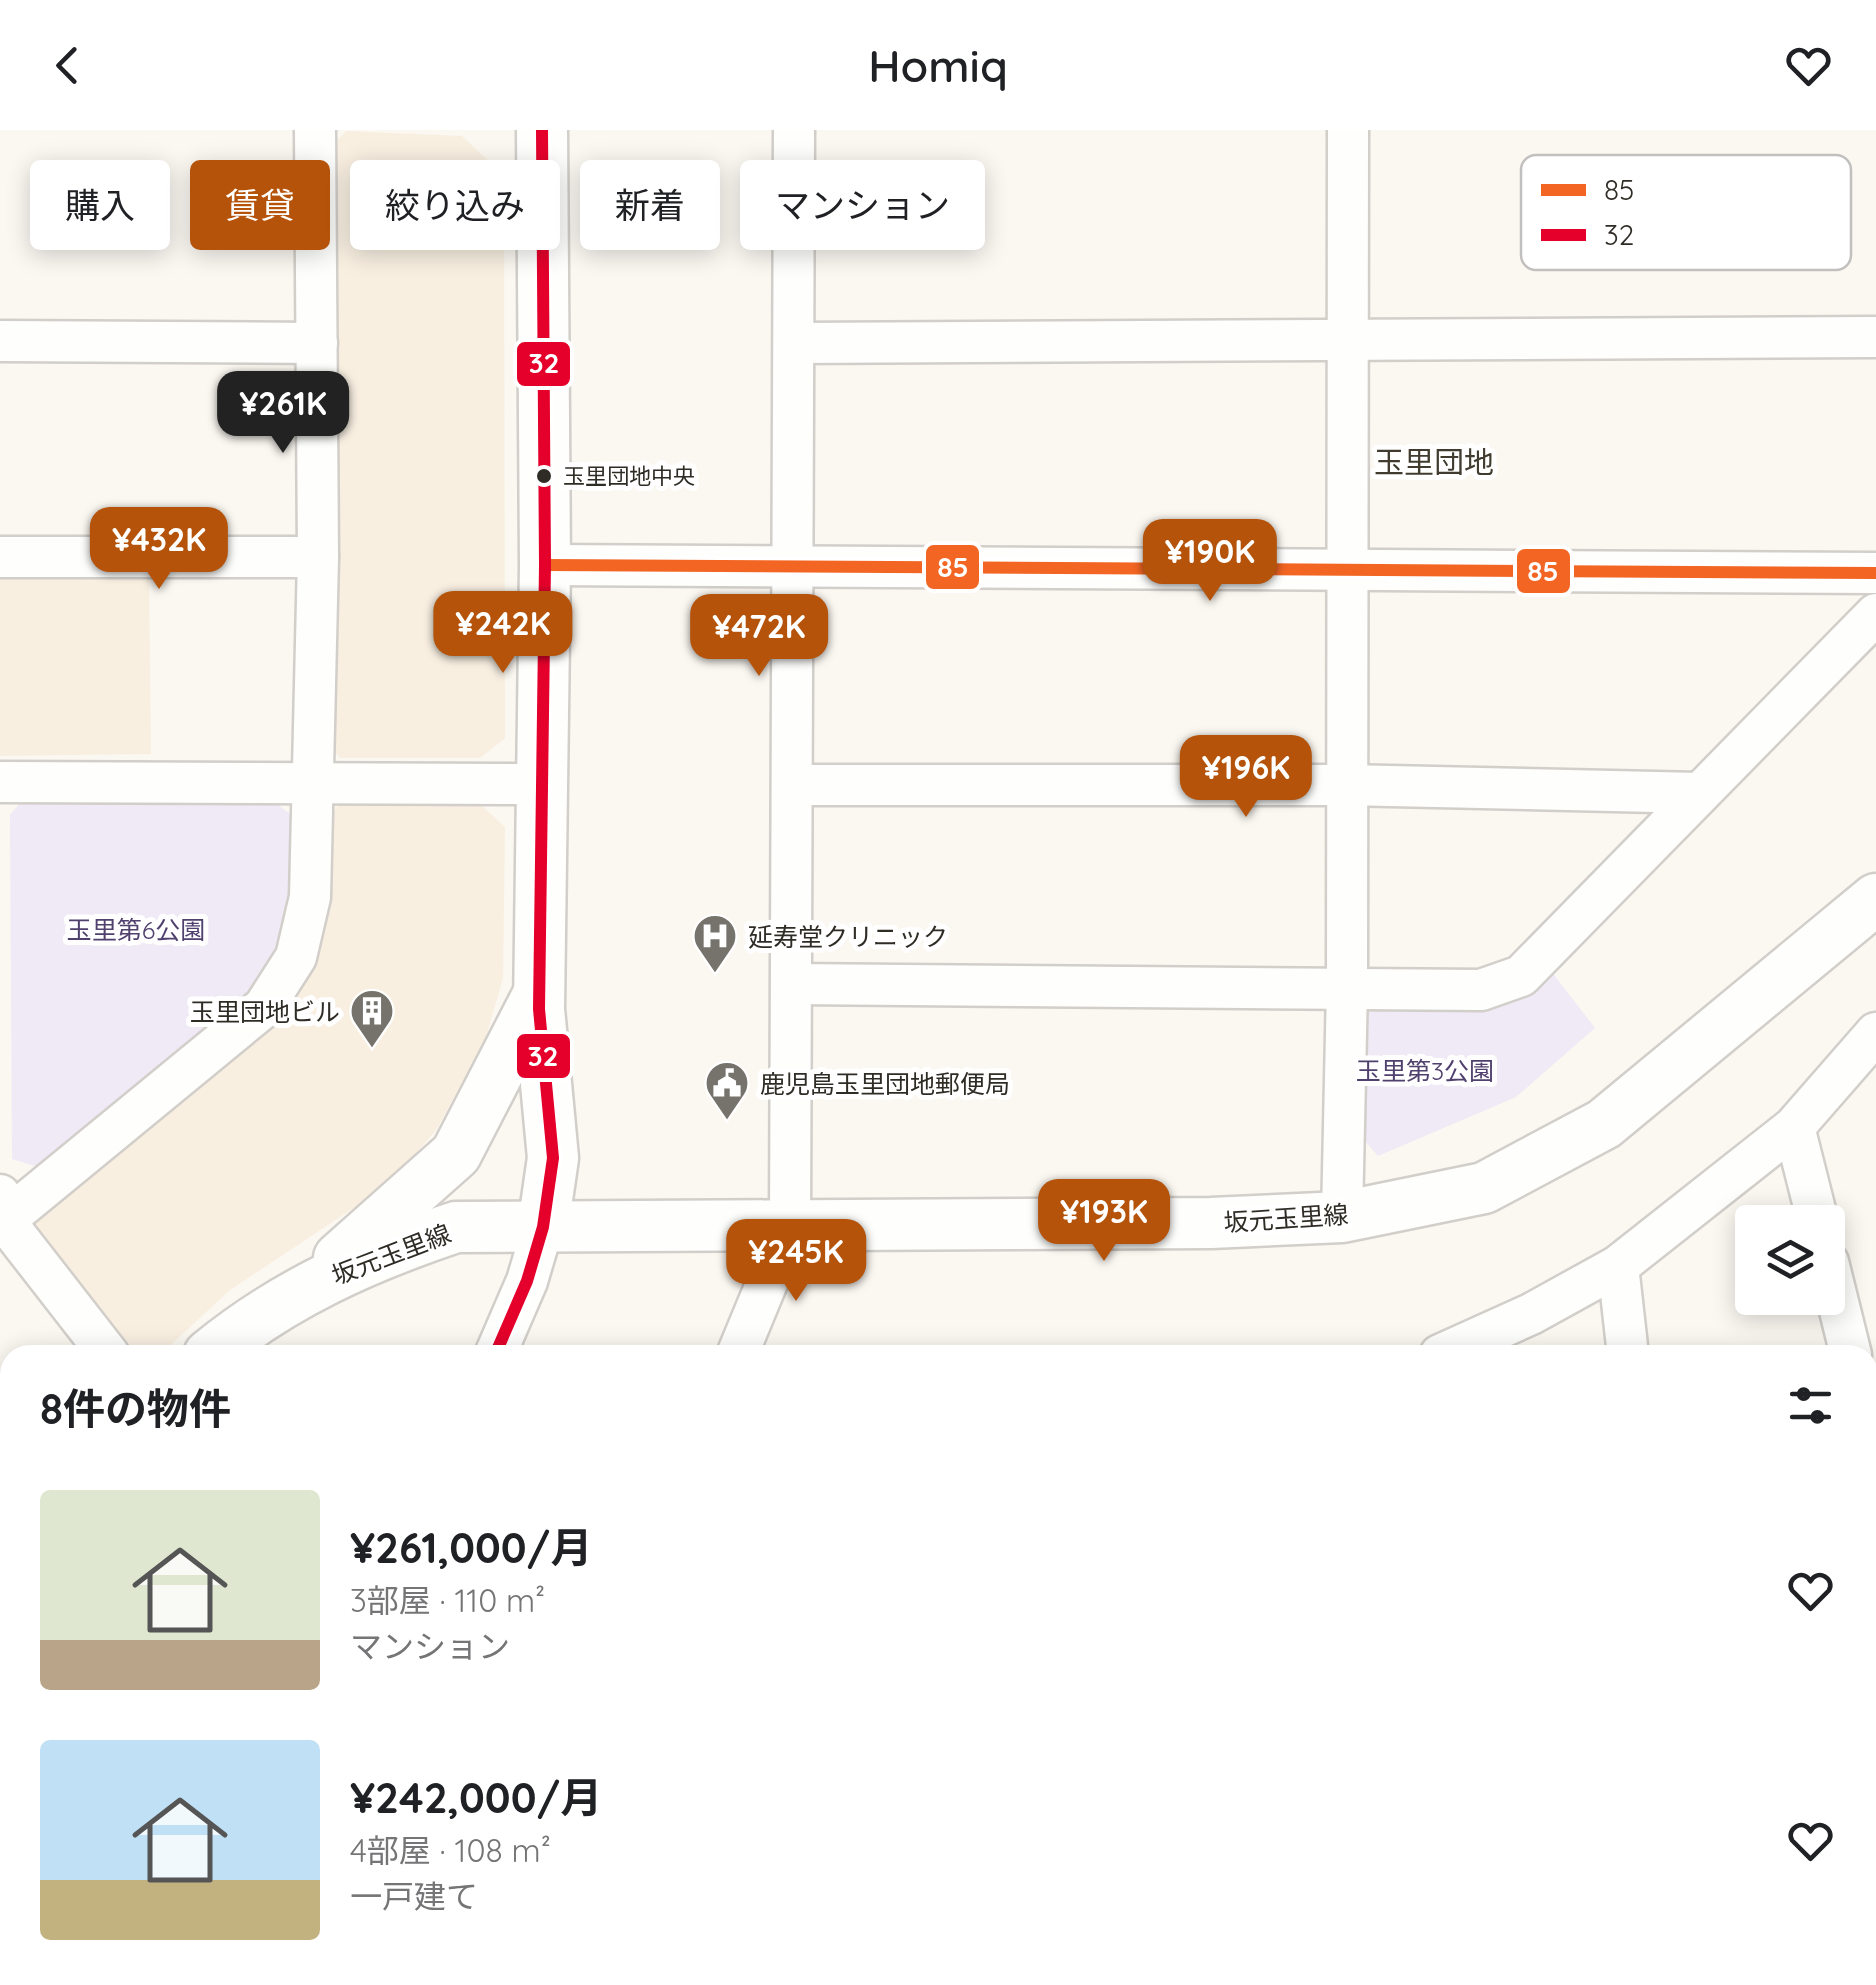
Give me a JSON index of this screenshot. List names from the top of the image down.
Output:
{
  "streets": {
    "street": ["坂元玉里線"]
  },
  "districts": ["玉里団地"],
  "parks": ["玉里第6公園", "玉里第3公園"],
  "places": {
    "other": ["玉里団地中央"],
    "hospital": ["延寿堂クリニック"],
    "building": ["玉里団地ビル"],
    "public building": ["鹿児島玉里団地郵便局"]
  },
  "lines": ["transit line 32", "transit line 85"],
  "legend": ["85", "32"],
  "page": {
    "header": "Homiq",
    "chip": [
      "購入",
      "賃貸",
      "絞り込み",
      "新着",
      "マンション"
    ],
    "price": [
      "¥261K",
      "¥432K",
      "¥190K",
      "¥242K",
      "¥472K",
      "¥196K",
      "¥193K",
      "¥245K"
    ],
    "heading": "8件の物件",
    "list": [
      {
        "name": "¥261,000/月",
        "note": "3部屋 · 110 m² · マンション"
      },
      {
        "name": "¥242,000/月",
        "note": "4部屋 · 108 m² · 一戸建て"
      }
    ]
  }
}
